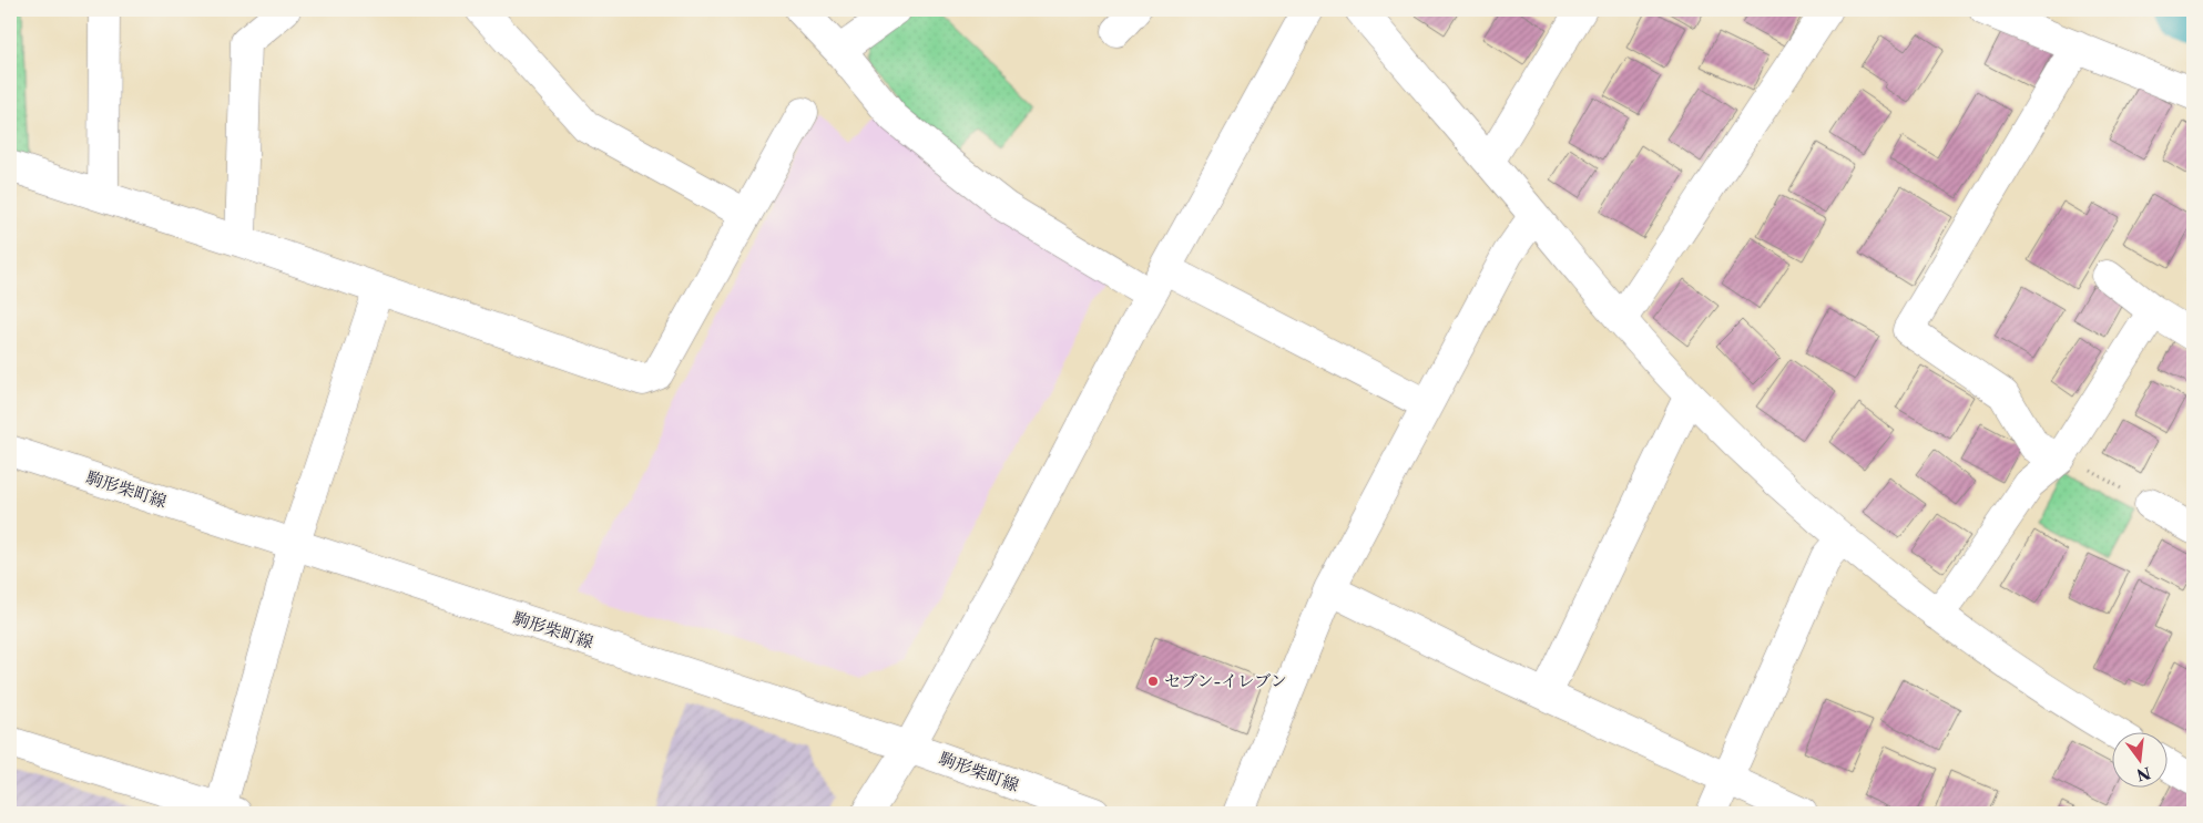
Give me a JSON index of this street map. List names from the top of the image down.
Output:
{
  "streets": {
    "street": ["駒形柴町線"]
  },
  "places": ["セブン-イレブン"],
  "north": "bottom"
}
